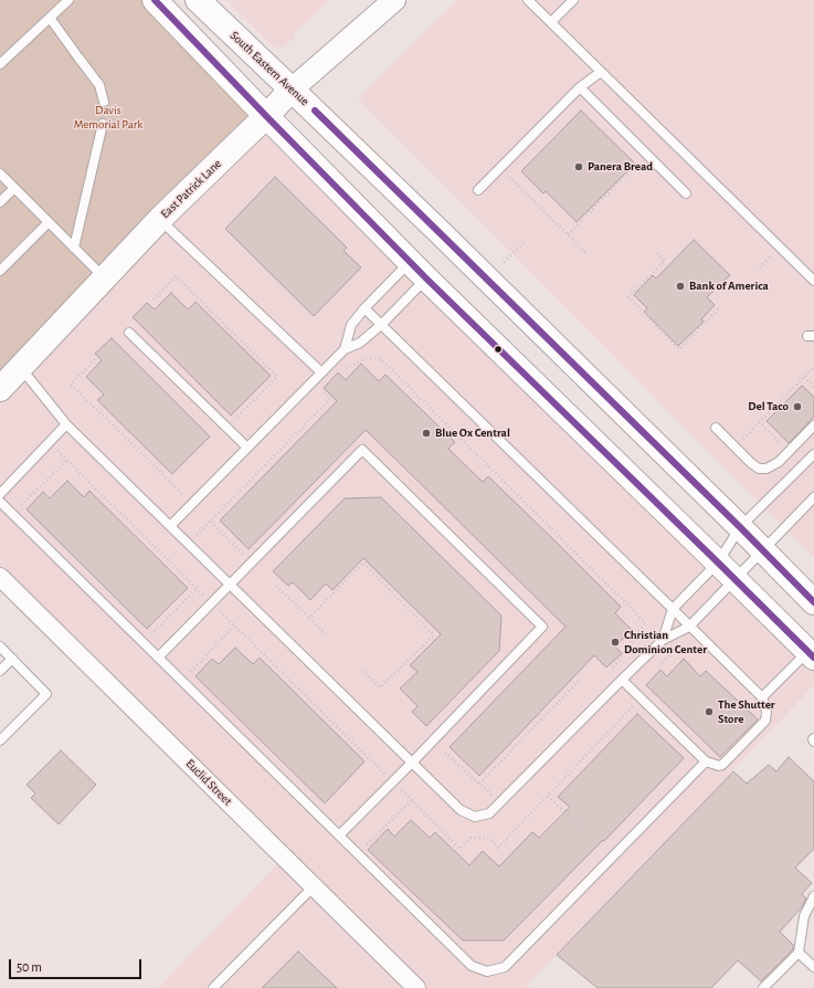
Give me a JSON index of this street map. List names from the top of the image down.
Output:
{
  "streets": {
    "main road": ["South Eastern Avenue", "East Patrick Lane"],
    "street": ["Euclid Street"]
  },
  "crossings": [
    ["South Eastern Avenue", "East Patrick Lane"]
  ],
  "parks": ["Davis Memorial Park"],
  "places": [
    "Panera Bread",
    "Bank of America",
    "Del Taco",
    "Blue Ox Central",
    "Christian Dominion Center",
    "The Shutter Store"
  ],
  "scale_bar": "50 m"
}
